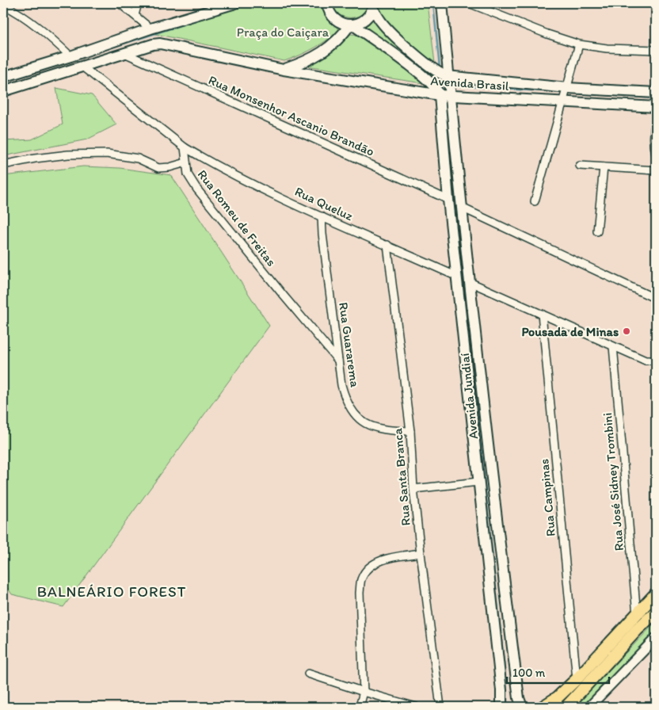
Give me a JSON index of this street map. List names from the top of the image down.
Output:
{
  "streets": {
    "main road": ["Avenida Brasil", "Avenida Jundiaí"],
    "street": [
      "Rua Monsenhor Ascanio Brandão",
      "Rua Queluz",
      "Rua Romeu de Freitas",
      "Rua Guararema",
      "Rua Santa Branca",
      "Rua José Sidney Trombini",
      "Rua Campinas"
    ]
  },
  "crossings": [
    ["Avenida Brasil", "Rua Monsenhor Ascanio Brandão"],
    ["Avenida Brasil", "Avenida Jundiaí"],
    ["Rua Monsenhor Ascanio Brandão", "Avenida Jundiaí"],
    ["Rua Queluz", "Rua Romeu de Freitas"],
    ["Rua Queluz", "Rua Guararema"],
    ["Rua Queluz", "Avenida Jundiaí"],
    ["Rua Queluz", "Rua Santa Branca"],
    ["Rua Romeu de Freitas", "Rua Guararema"],
    ["Rua Guararema", "Rua Santa Branca"]
  ],
  "districts": ["BALNEÁRIO FOREST"],
  "parks": ["Praça do Caiçara"],
  "places": ["Pousada de Minas"],
  "scale_bar": "100 m"
}
